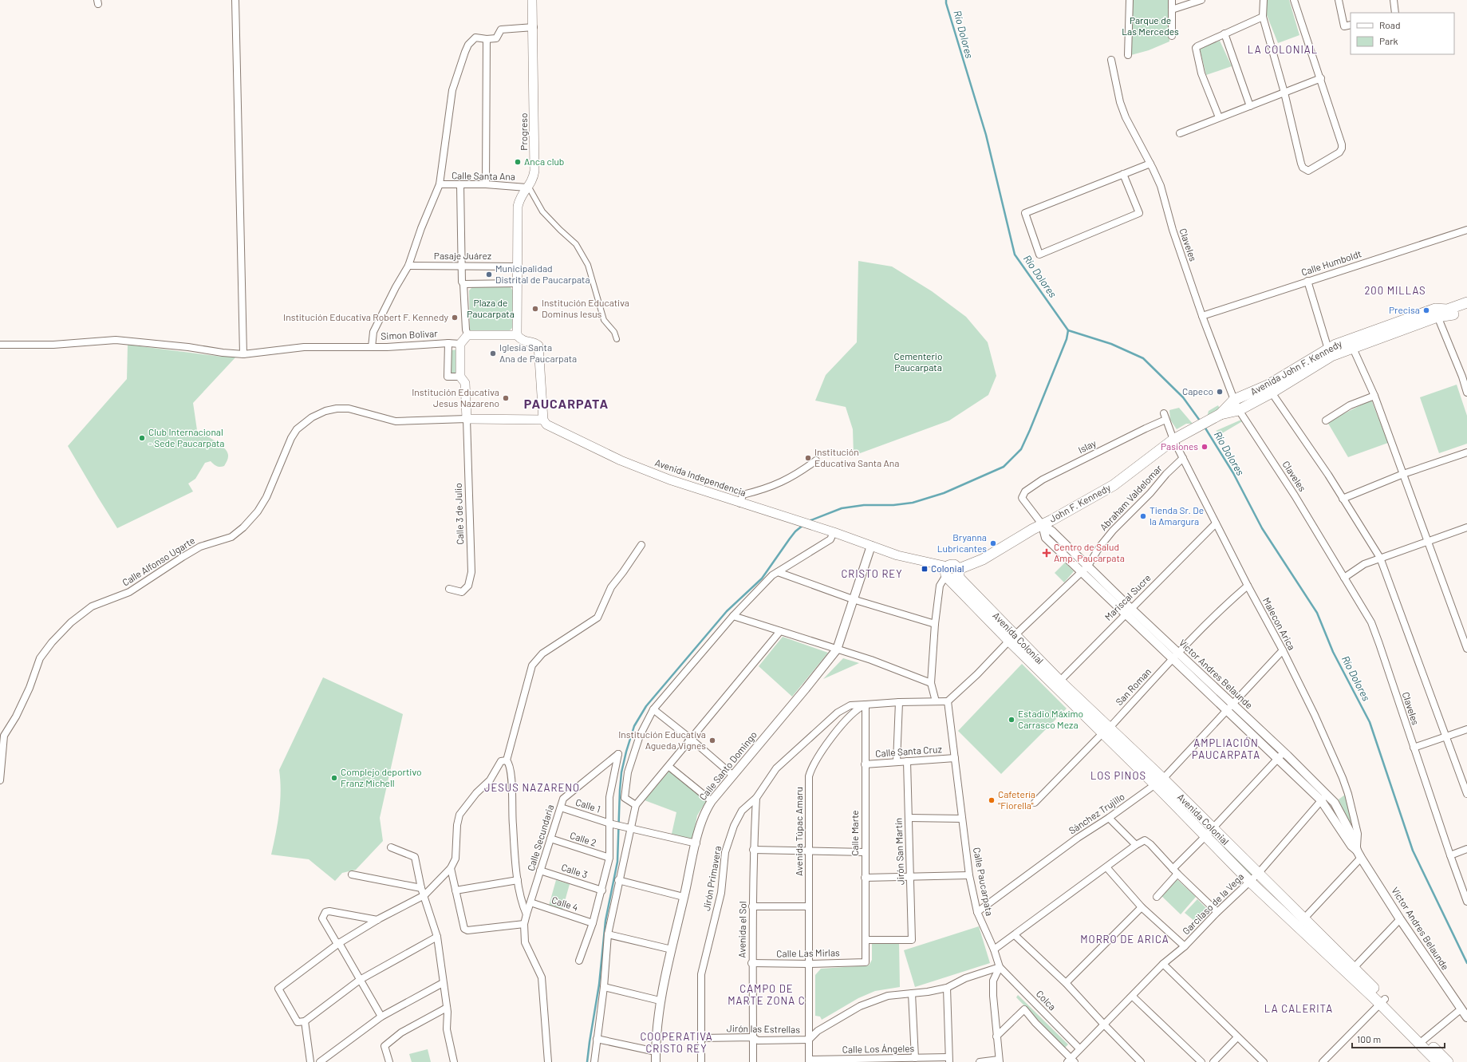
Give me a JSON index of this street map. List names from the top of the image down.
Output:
{
  "streets": {
    "main road": [
      "Progreso",
      "Avenida John F. Kennedy",
      "Avenida Independencia",
      "John F. Kennedy",
      "Avenida Colonial"
    ],
    "street": [
      "Calle Santa Ana",
      "Claveles",
      "Pasaje Juárez",
      "Calle Humboldt",
      "Simon Bolivar",
      "Islay",
      "Abraham Valdelomar",
      "Calle 3 de Julio",
      "Calle Alfonso Ugarte",
      "Mariscal Sucre",
      "Malecon Arica",
      "Víctor Andres Belaunde",
      "San Roman",
      "Calle Santa Cruz",
      "Calle Santo Domingo",
      "Calle 1",
      "Sánchez Trujillo",
      "Avenida Túpac Amaru",
      "Calle Marte",
      "Calle Secundaria",
      "Calle 2",
      "Jirón San Martín",
      "Calle 3",
      "Jirón Primavera",
      "Calle Paucarpata",
      "Calle 4",
      "Garcilaso de la Vega",
      "Avenida el Sol",
      "Calle Las Mirlas",
      "Colca",
      "Jirón las Estrellas",
      "Calle Los Ángeles"
    ]
  },
  "crossings": [
    ["Progreso", "Calle Santa Ana"],
    ["Progreso", "Pasaje Juárez"],
    ["Claveles", "Calle Humboldt"],
    ["Claveles", "Avenida John F. Kennedy"],
    ["Avenida John F. Kennedy", "John F. Kennedy"],
    ["Islay", "Malecon Arica"],
    ["Islay", "Víctor Andres Belaunde"],
    ["Avenida Independencia", "John F. Kennedy"],
    ["Avenida Independencia", "Avenida Colonial"],
    ["Avenida Independencia", "Calle Santo Domingo"],
    ["Abraham Valdelomar", "Malecon Arica"],
    ["Abraham Valdelomar", "Avenida Colonial"],
    ["Abraham Valdelomar", "Víctor Andres Belaunde"],
    ["Abraham Valdelomar", "Calle Paucarpata"],
    ["John F. Kennedy", "Malecon Arica"],
    ["John F. Kennedy", "Avenida Colonial"],
    ["John F. Kennedy", "Víctor Andres Belaunde"],
    ["Calle 3 de Julio", "Calle Alfonso Ugarte"],
    ["Mariscal Sucre", "Malecon Arica"],
    ["Mariscal Sucre", "Avenida Colonial"],
    ["Mariscal Sucre", "Víctor Andres Belaunde"],
    ["Malecon Arica", "Víctor Andres Belaunde"],
    ["Malecon Arica", "San Roman"],
    ["Malecon Arica", "Sánchez Trujillo"],
    ["Avenida Colonial", "San Roman"],
    ["Avenida Colonial", "Sánchez Trujillo"],
    ["Avenida Colonial", "Garcilaso de la Vega"],
    ["Víctor Andres Belaunde", "San Roman"],
    ["Víctor Andres Belaunde", "Sánchez Trujillo"],
    ["Víctor Andres Belaunde", "Garcilaso de la Vega"],
    ["Calle Santa Cruz", "Calle Marte"],
    ["Calle Santa Cruz", "Jirón San Martín"],
    ["Calle Santa Cruz", "Calle Paucarpata"],
    ["Calle Santo Domingo", "Calle 1"],
    ["Calle 1", "Calle Secundaria"],
    ["Sánchez Trujillo", "Calle Paucarpata"],
    ["Avenida Túpac Amaru", "Calle Marte"],
    ["Avenida Túpac Amaru", "Jirón Primavera"],
    ["Avenida Túpac Amaru", "Calle Las Mirlas"],
    ["Avenida Túpac Amaru", "Jirón las Estrellas"],
    ["Avenida Túpac Amaru", "Calle Los Ángeles"],
    ["Calle Marte", "Jirón San Martín"],
    ["Calle Marte", "Jirón Primavera"],
    ["Calle Marte", "Calle Las Mirlas"],
    ["Calle Secundaria", "Calle 2"],
    ["Calle Secundaria", "Calle 3"],
    ["Calle Secundaria", "Calle 4"],
    ["Jirón Primavera", "Avenida el Sol"],
    ["Jirón Primavera", "Jirón las Estrellas"],
    ["Calle Paucarpata", "Colca"],
    ["Calle Paucarpata", "Jirón las Estrellas"],
    ["Garcilaso de la Vega", "Colca"],
    ["Avenida el Sol", "Calle Las Mirlas"],
    ["Avenida el Sol", "Jirón las Estrellas"],
    ["Colca", "Jirón las Estrellas"]
  ],
  "districts": [
    "LA COLONIAL",
    "200 MILLAS",
    "PAUCARPATA",
    "CRISTO REY",
    "AMPLIACIÓN PAUCARPATA",
    "LOS PINOS",
    "JESUS NAZARENO",
    "MORRO DE ARICA",
    "CAMPO DE MARTE ZONA C",
    "LA CALERITA",
    "COOPERATIVA CRISTO REY"
  ],
  "water": ["Río Dolores"],
  "parks": ["Parque de Las Mercedes", "Plaza de Paucarpata", "Cementerio Paucarpata"],
  "places": {
    "other": [
      "Anca club",
      "Municipalidad Distrital de Paucarpata",
      "Institución Educativa Dominus Iesus",
      "Precisa",
      "Institución Educativa Robert F. Kennedy",
      "Iglesia Santa Ana de Paucarpata",
      "Capeco",
      "Institución Educativa Jesus Nazareno",
      "Club Internacional - Sede Paucarpata",
      "Pasiones",
      "Institución Educativa Santa Ana",
      "Tienda Sr. De la Amargura",
      "Bryanna Lubricantes",
      "Estadio Máximo Carrasco Meza",
      "Institución Educativa Agueda Vignes",
      "Complejo deportivo Franz Michell",
      "Cafetería \"Fiorella\""
    ],
    "health": ["Centro de Salud Amp. Paucarpata"],
    "transit": ["Colonial"]
  },
  "legend": ["Road", "Park"],
  "scale_bar": "100 m"
}
